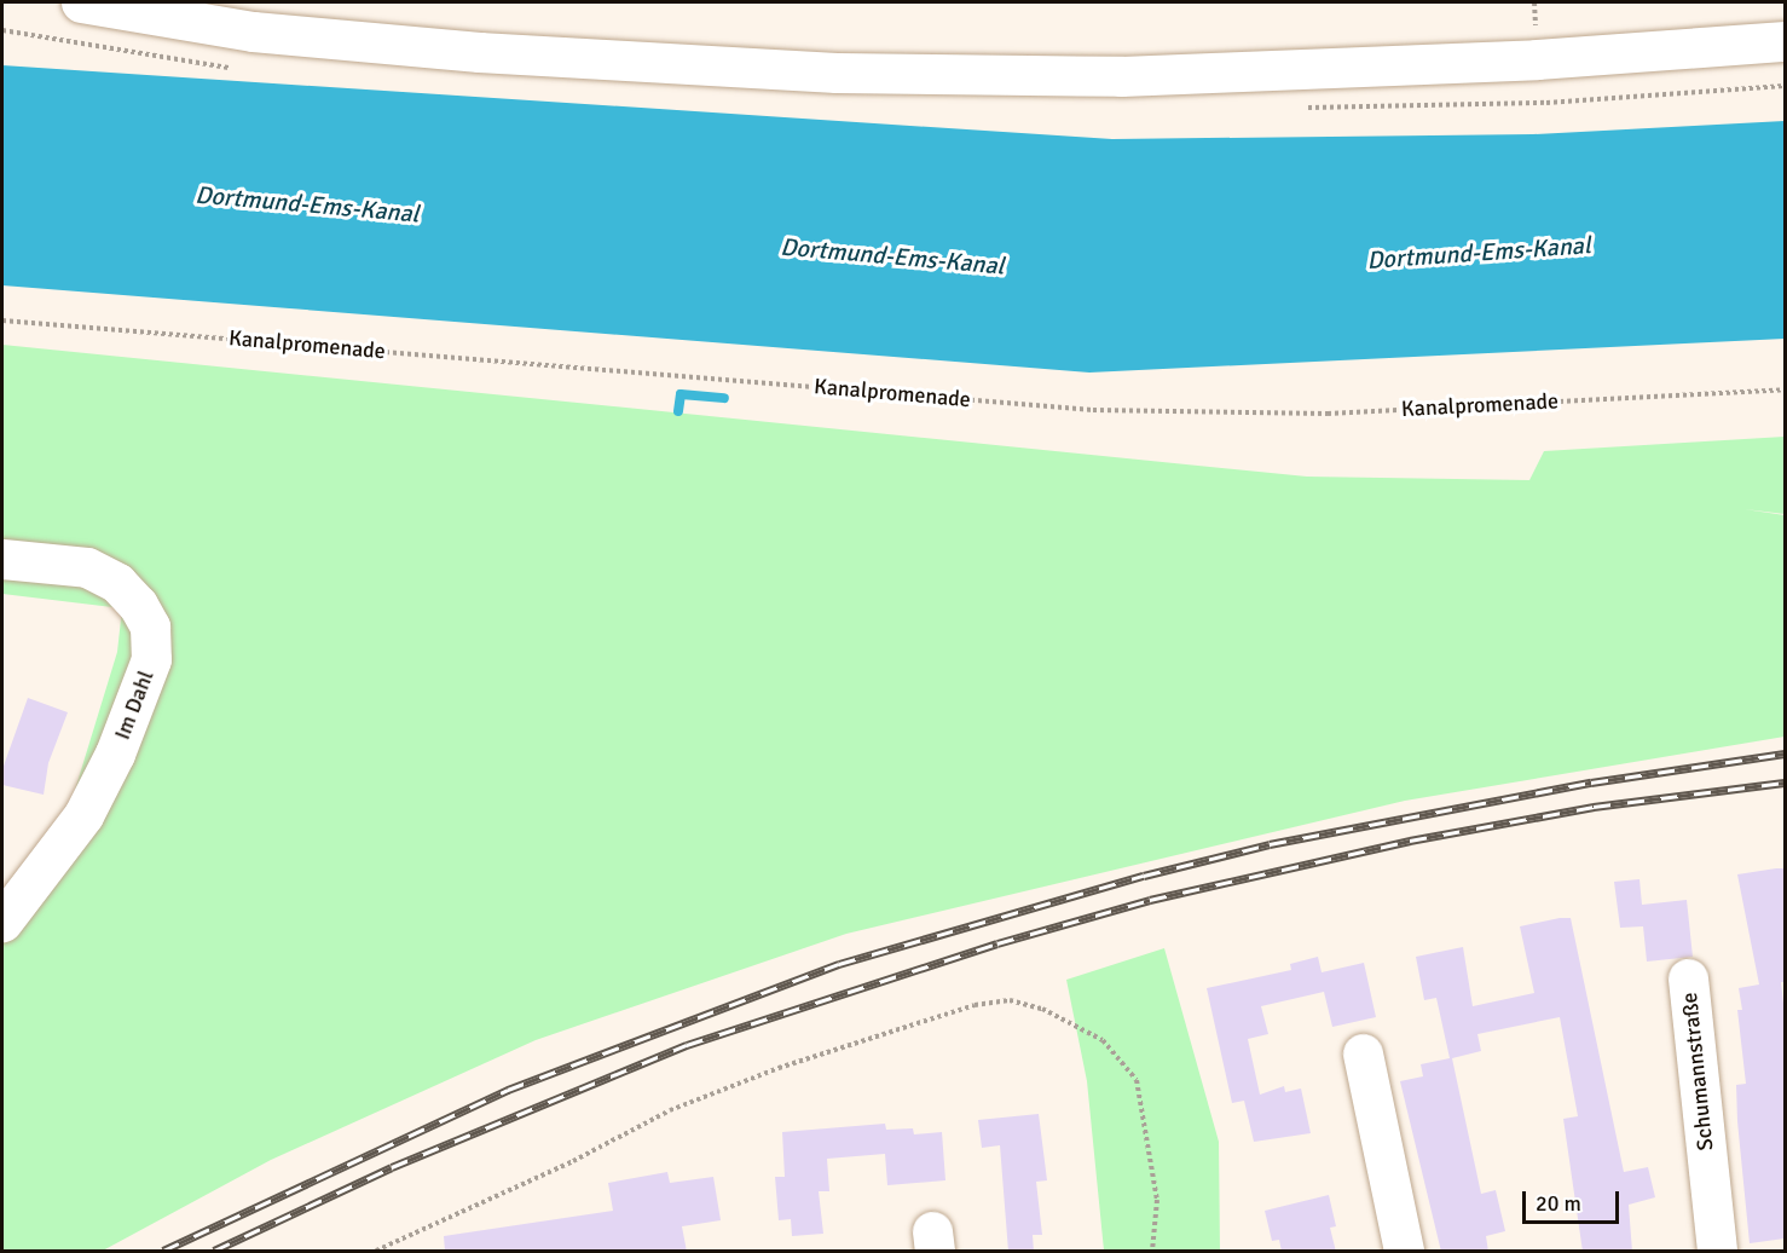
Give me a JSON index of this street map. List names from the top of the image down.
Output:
{
  "streets": {
    "street": ["Im Dahl", "Schumannstraße"],
    "path": ["Kanalpromenade"]
  },
  "water": ["Dortmund-Ems-Kanal"],
  "scale_bar": "20 m"
}
